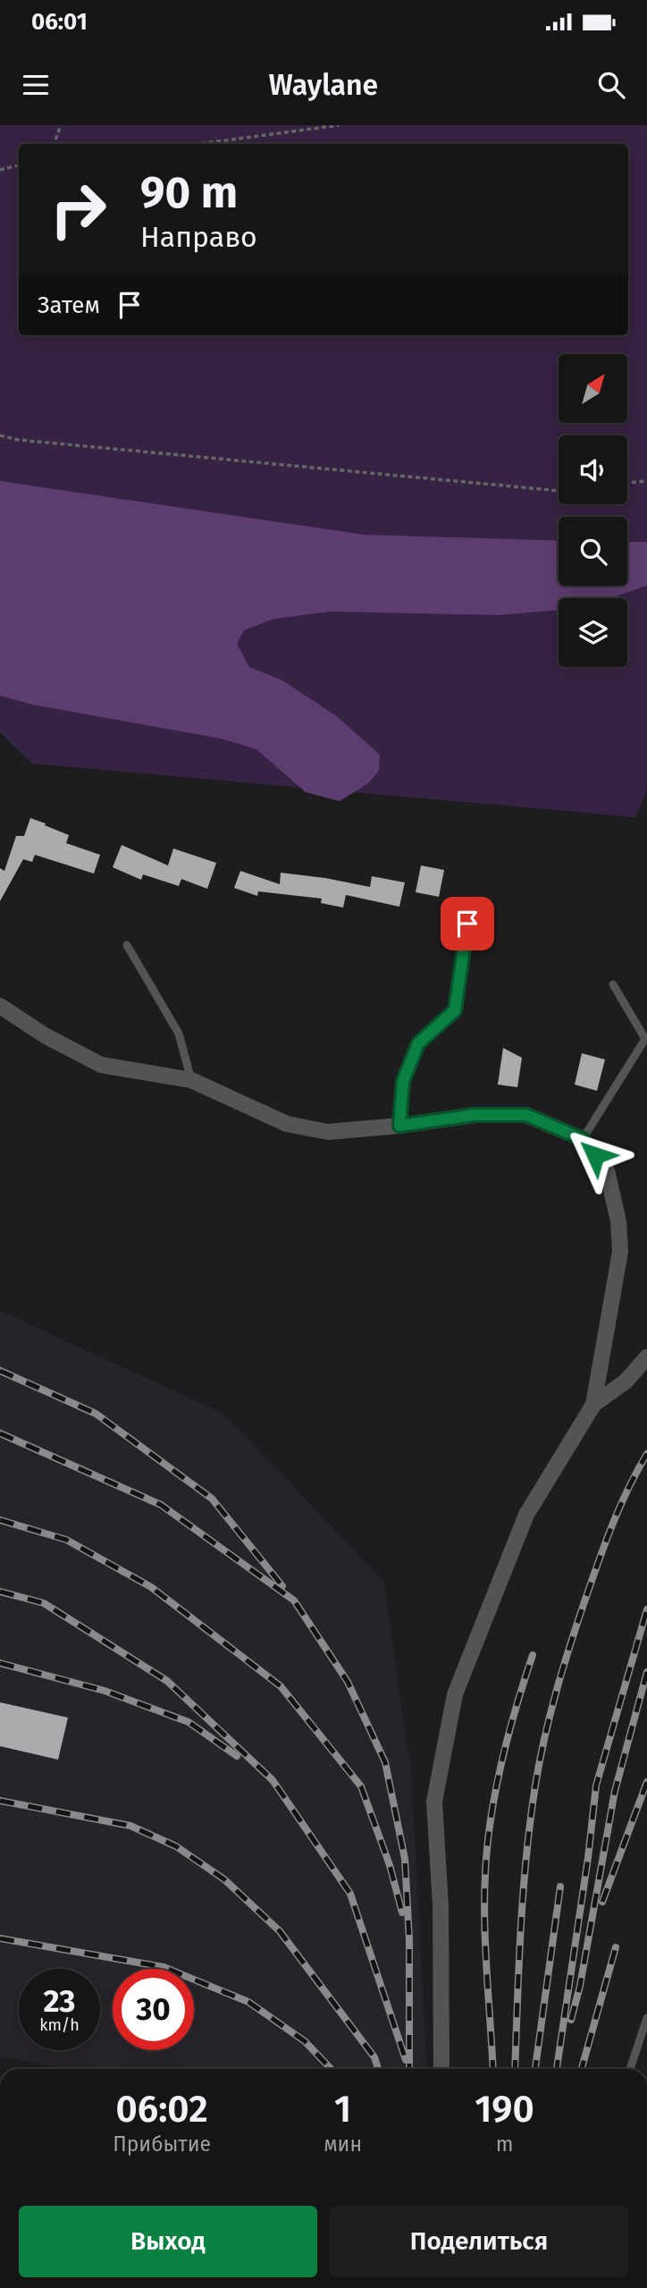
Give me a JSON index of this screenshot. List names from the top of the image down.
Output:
{
  "north": "top right",
  "page": {
    "status": "06:01",
    "header": "Waylane",
    "turn": ["90 m", "Направо"],
    "then": "Затем",
    "speed": "23 km/h",
    "limit": "30",
    "eta": [
      "06:02",
      "Прибытие",
      "1",
      "мин",
      "190",
      "m"
    ],
    "buttons": ["Выход", "Поделиться"]
  }
}
